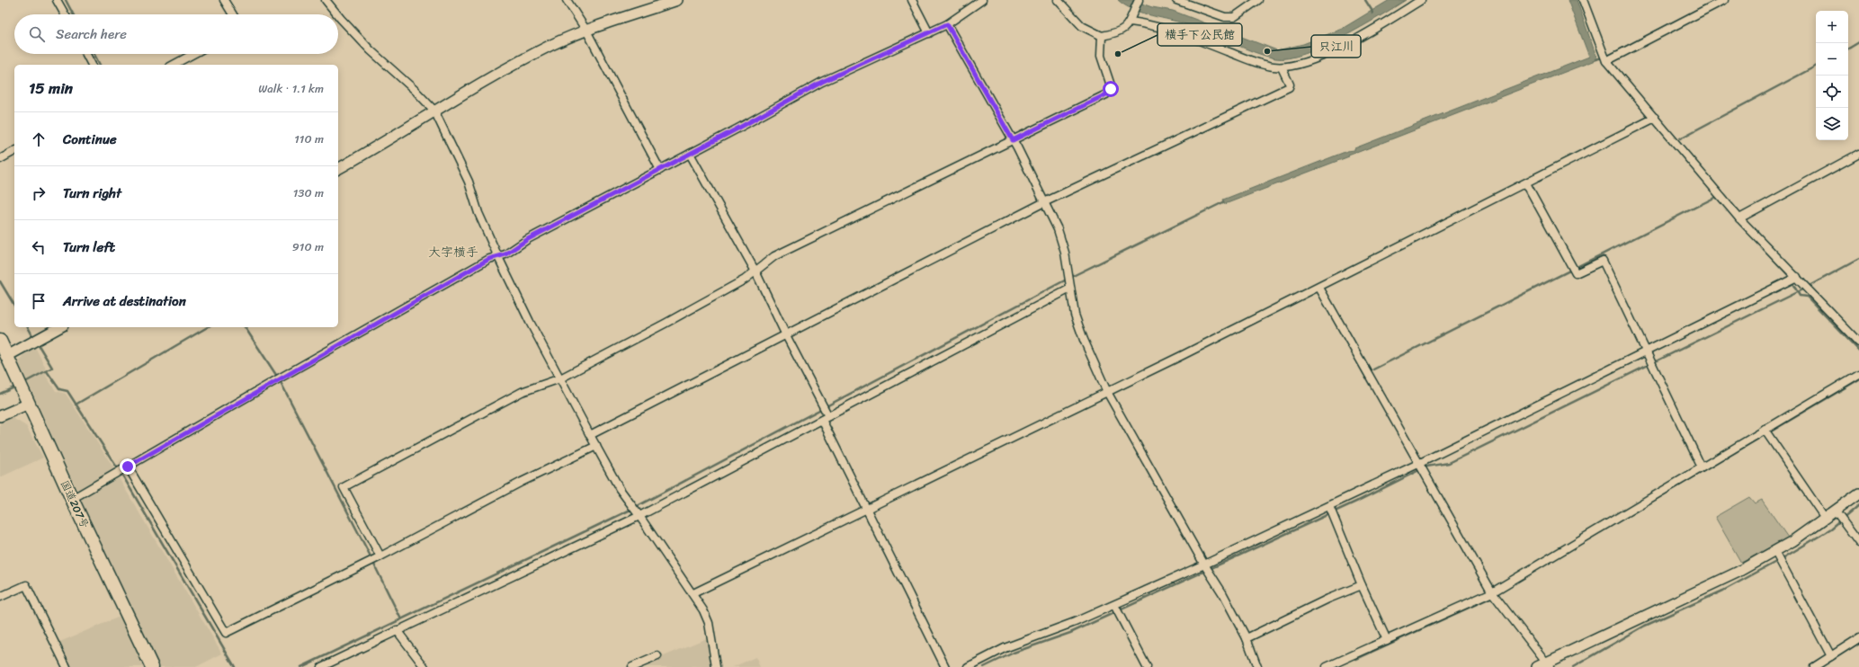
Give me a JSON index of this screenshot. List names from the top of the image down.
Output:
{
  "streets": {
    "highway": ["国道207号"]
  },
  "districts": ["大字横手"],
  "places": ["只江川", "横手下公民館"],
  "page": {
    "map_buttons": ["+", "−"],
    "search": "Search here",
    "heading": ["15 min", "Walk · 1.1 km"],
    "list": [
      ["Continue", "110 m"],
      ["Turn right", "130 m"],
      ["Turn left", "910 m"],
      "Arrive at destination"
    ]
  }
}
